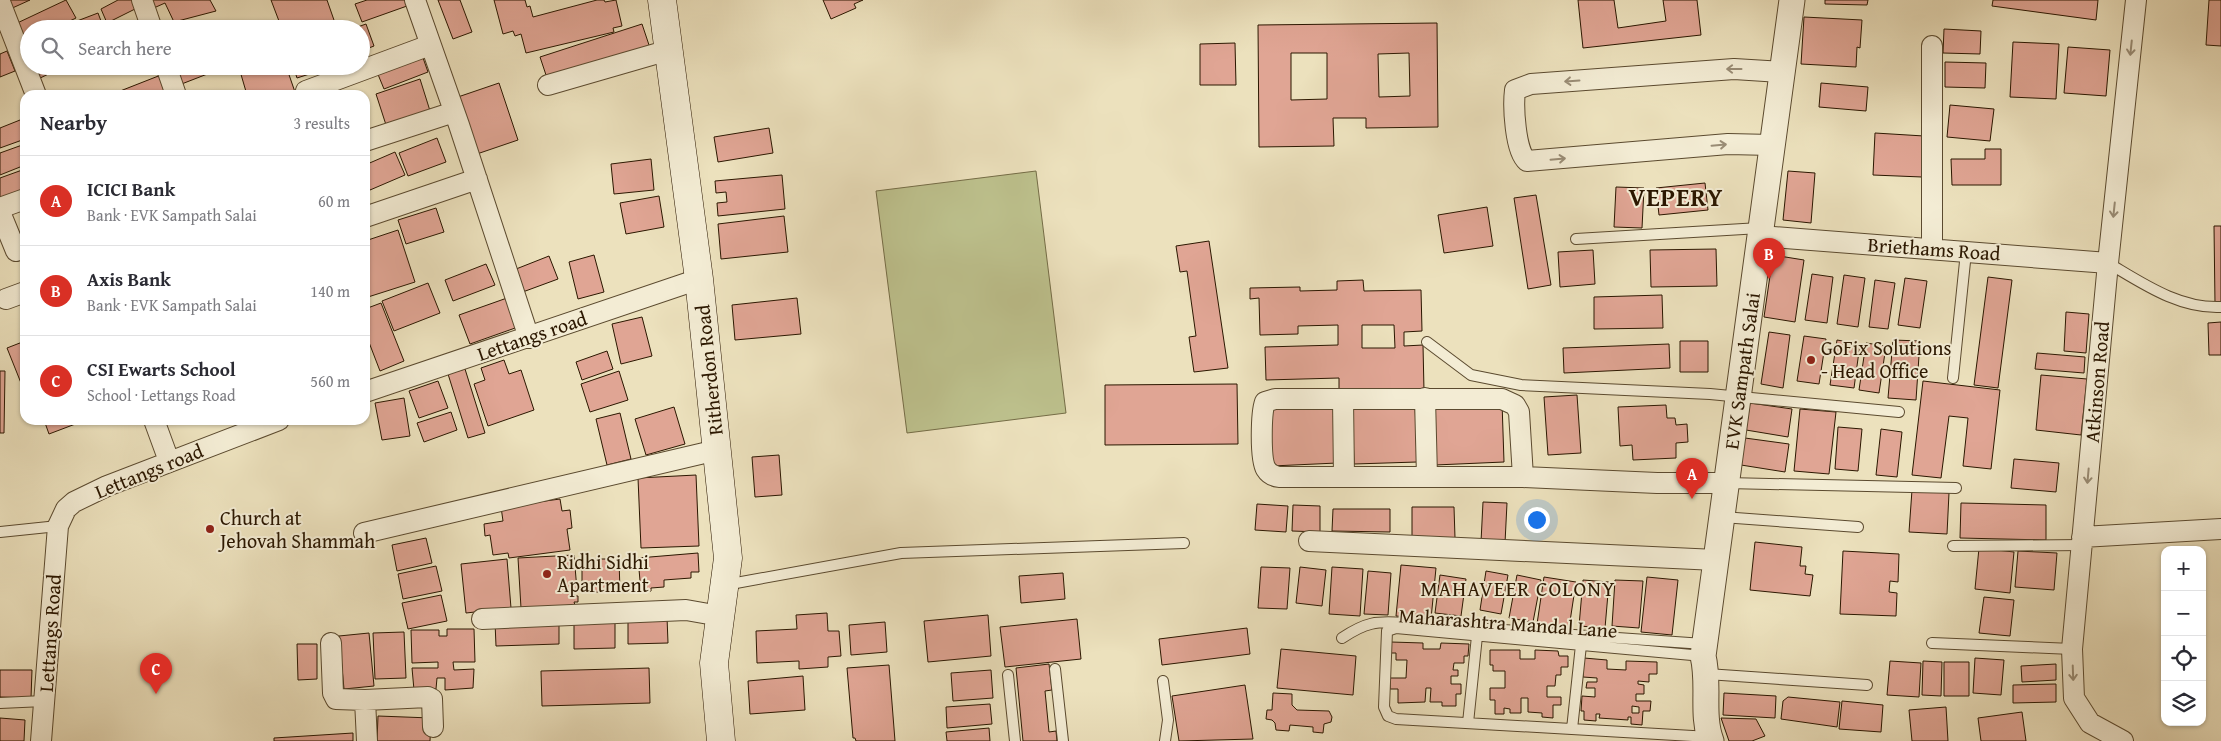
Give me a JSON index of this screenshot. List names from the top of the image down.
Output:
{
  "streets": {
    "main road": ["Ritherdon Road"],
    "street": [
      "Briethams Road",
      "Lettangs road",
      "EVK Sampath Salai",
      "Atkinson Road",
      "Lettangs Road"
    ],
    "lane": ["Maharashtra Mandal Lane"]
  },
  "crossings": [
    ["Briethams Road", "EVK Sampath Salai"],
    ["Briethams Road", "Atkinson Road"],
    ["Lettangs road", "Ritherdon Road"],
    ["Lettangs road", "Lettangs Road"],
    ["EVK Sampath Salai", "Maharashtra Mandal Lane"]
  ],
  "one_way": ["Atkinson Road"],
  "districts": ["VEPERY", "MAHAVEER COLONY"],
  "places": ["GoFix Solutions - Head Office", "Church at Jehovah Shammah", "Ridhi Sidhi Apartment"],
  "page": {
    "search": "Search here",
    "heading": ["Nearby", "3 results"],
    "list": [
      {
        "mark": "A",
        "name": "ICICI Bank",
        "note": "Bank · EVK Sampath Salai",
        "value": "60 m"
      },
      {
        "mark": "B",
        "name": "Axis Bank",
        "note": "Bank · EVK Sampath Salai",
        "value": "140 m"
      },
      {
        "mark": "C",
        "name": "CSI Ewarts School",
        "note": "School · Lettangs Road",
        "value": "560 m"
      }
    ],
    "pins": ["B", "A", "C"],
    "map_buttons": ["+", "−"]
  }
}
